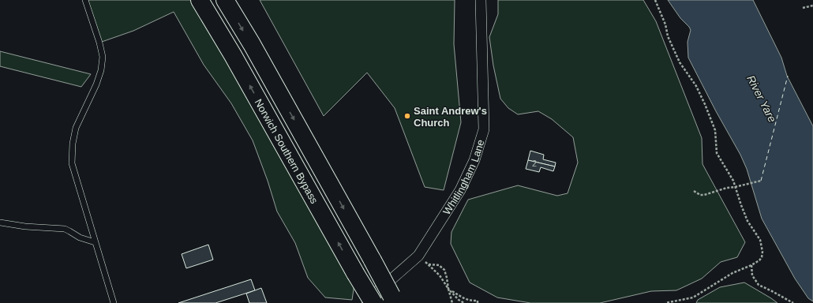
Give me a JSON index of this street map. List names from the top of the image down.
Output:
{
  "streets": {
    "highway": ["Norwich Southern Bypass"],
    "street": ["Whitlingham Lane"]
  },
  "water": ["River Yare"],
  "places": ["Saint Andrew's Church"],
  "house_numbers": ["2"]
}
